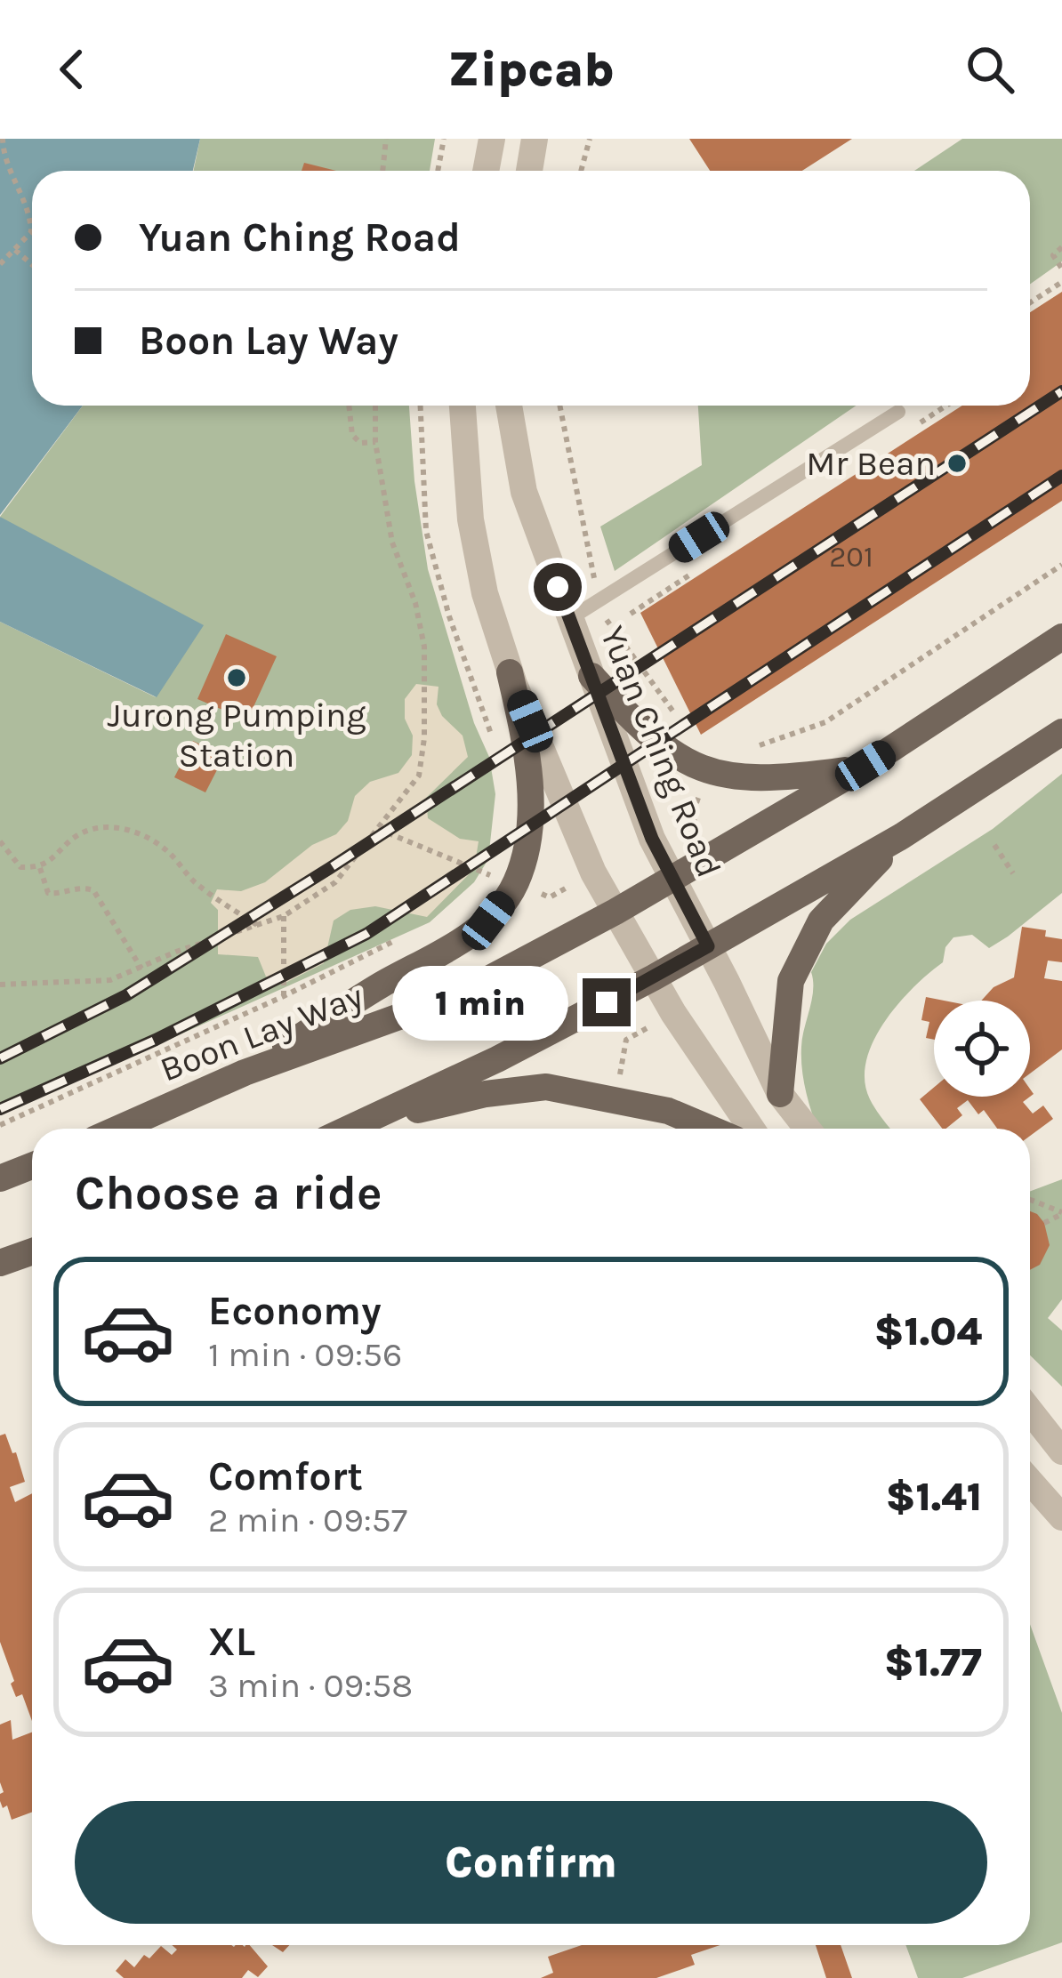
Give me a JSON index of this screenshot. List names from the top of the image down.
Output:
{
  "streets": {
    "main road": ["Boon Lay Way"],
    "street": ["Yuan Ching Road"]
  },
  "crossings": [
    ["Yuan Ching Road", "Boon Lay Way"]
  ],
  "places": ["Mr Bean", "Jurong Pumping Station"],
  "house_numbers": ["201"],
  "page": {
    "header": "Zipcab",
    "banner": ["Yuan Ching Road", "Boon Lay Way"],
    "bubble": "1 min",
    "heading": "Choose a ride",
    "list": [
      {
        "name": "Economy",
        "note": "1 min · 09:56",
        "value": "$1.04"
      },
      {
        "name": "Comfort",
        "note": "2 min · 09:57",
        "value": "$1.41"
      },
      {
        "name": "XL",
        "note": "3 min · 09:58",
        "value": "$1.77"
      }
    ],
    "buttons": "Confirm"
  }
}
